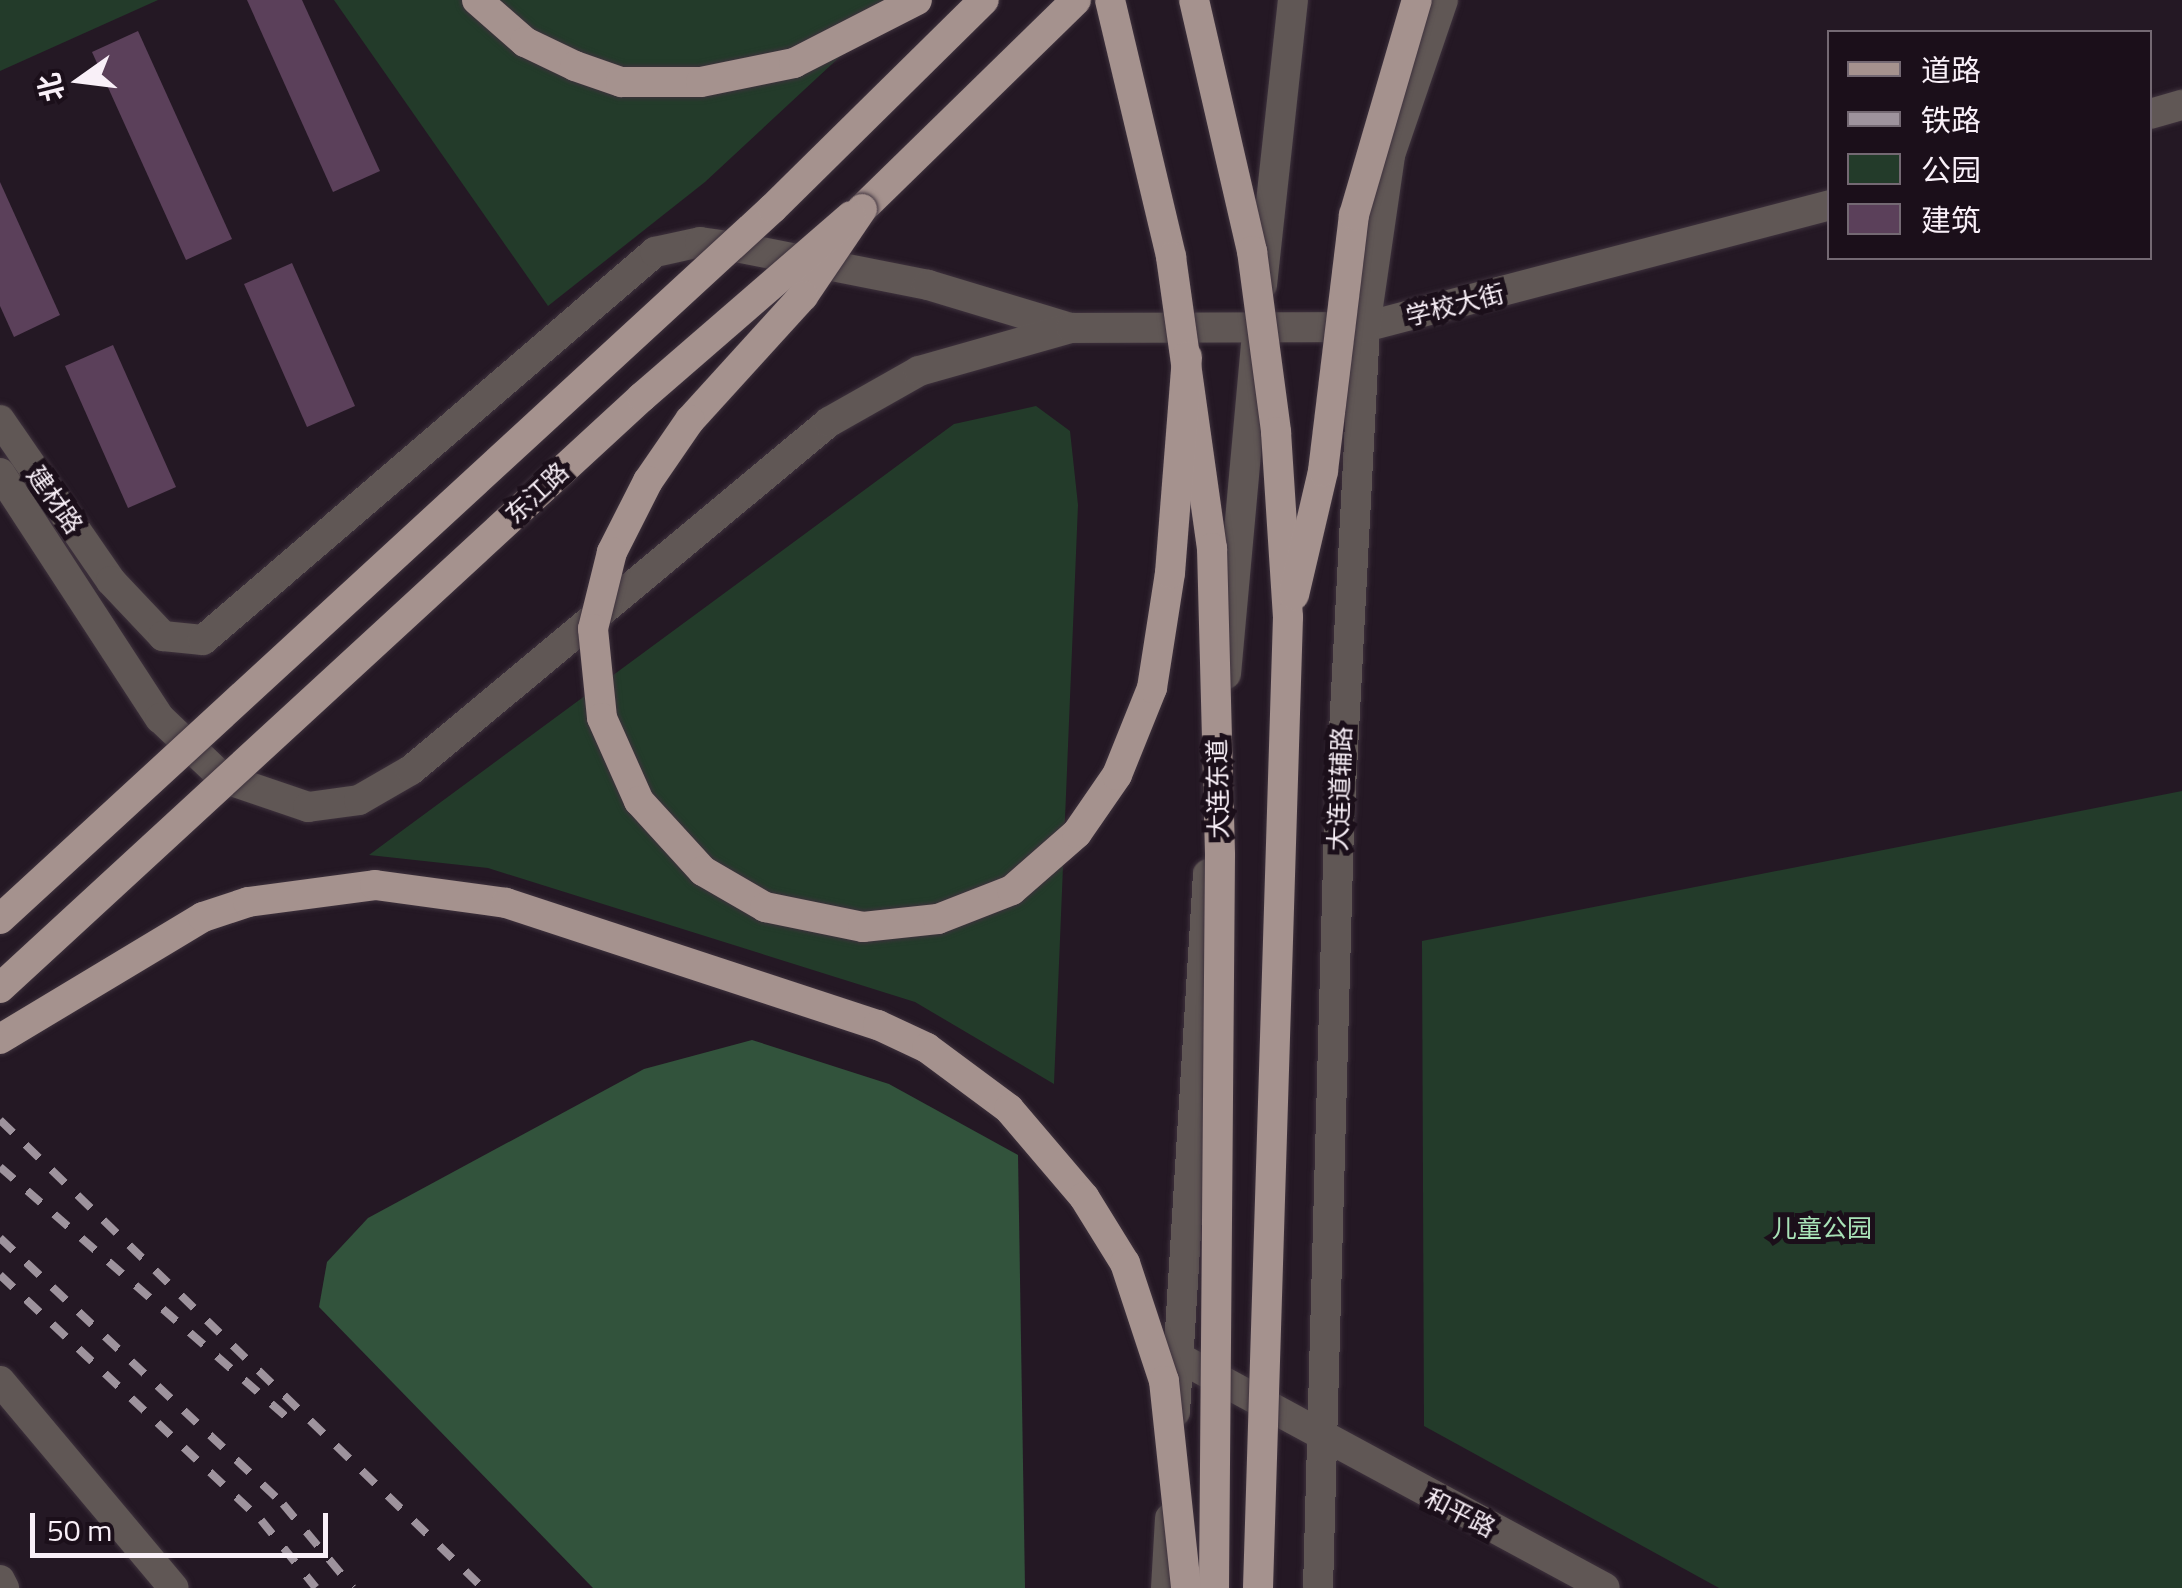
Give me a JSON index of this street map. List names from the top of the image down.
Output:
{
  "streets": {
    "main road": ["东江路", "大连东道"],
    "street": [
      "学校大街",
      "建材路",
      "大连道辅路",
      "和平路"
    ]
  },
  "crossings": [
    ["学校大街", "建材路"],
    ["学校大街", "大连道辅路"],
    ["大连道辅路", "和平路"]
  ],
  "parks": ["儿童公园"],
  "legend": [
    "道路",
    "铁路",
    "公园",
    "建筑"
  ],
  "scale_bar": "50 m",
  "north": "left"
}
